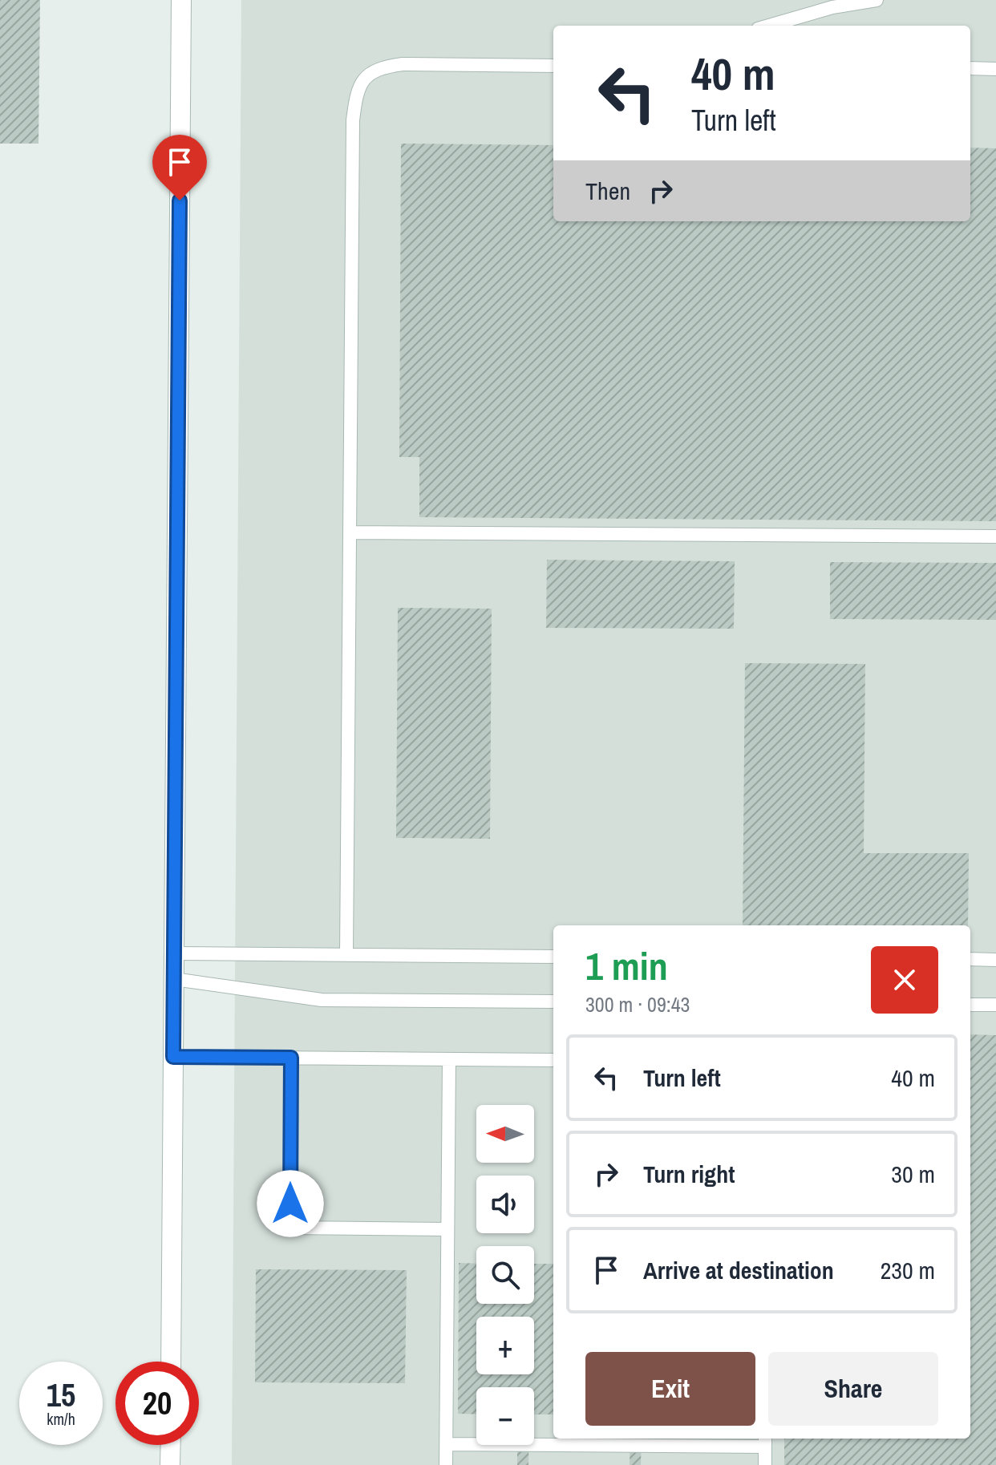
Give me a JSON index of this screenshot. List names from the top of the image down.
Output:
{
  "north": "left",
  "page": {
    "turn": ["40 m", "Turn left"],
    "then": "Then",
    "heading": ["1 min", "300 m · 09:43"],
    "list": [
      {
        "name": "Turn left",
        "value": "40 m"
      },
      {
        "name": "Turn right",
        "value": "30 m"
      },
      {
        "name": "Arrive at destination",
        "value": "230 m"
      }
    ],
    "map_buttons": ["+", "−"],
    "buttons": ["Exit", "Share"],
    "speed": "15 km/h",
    "limit": "20"
  }
}
